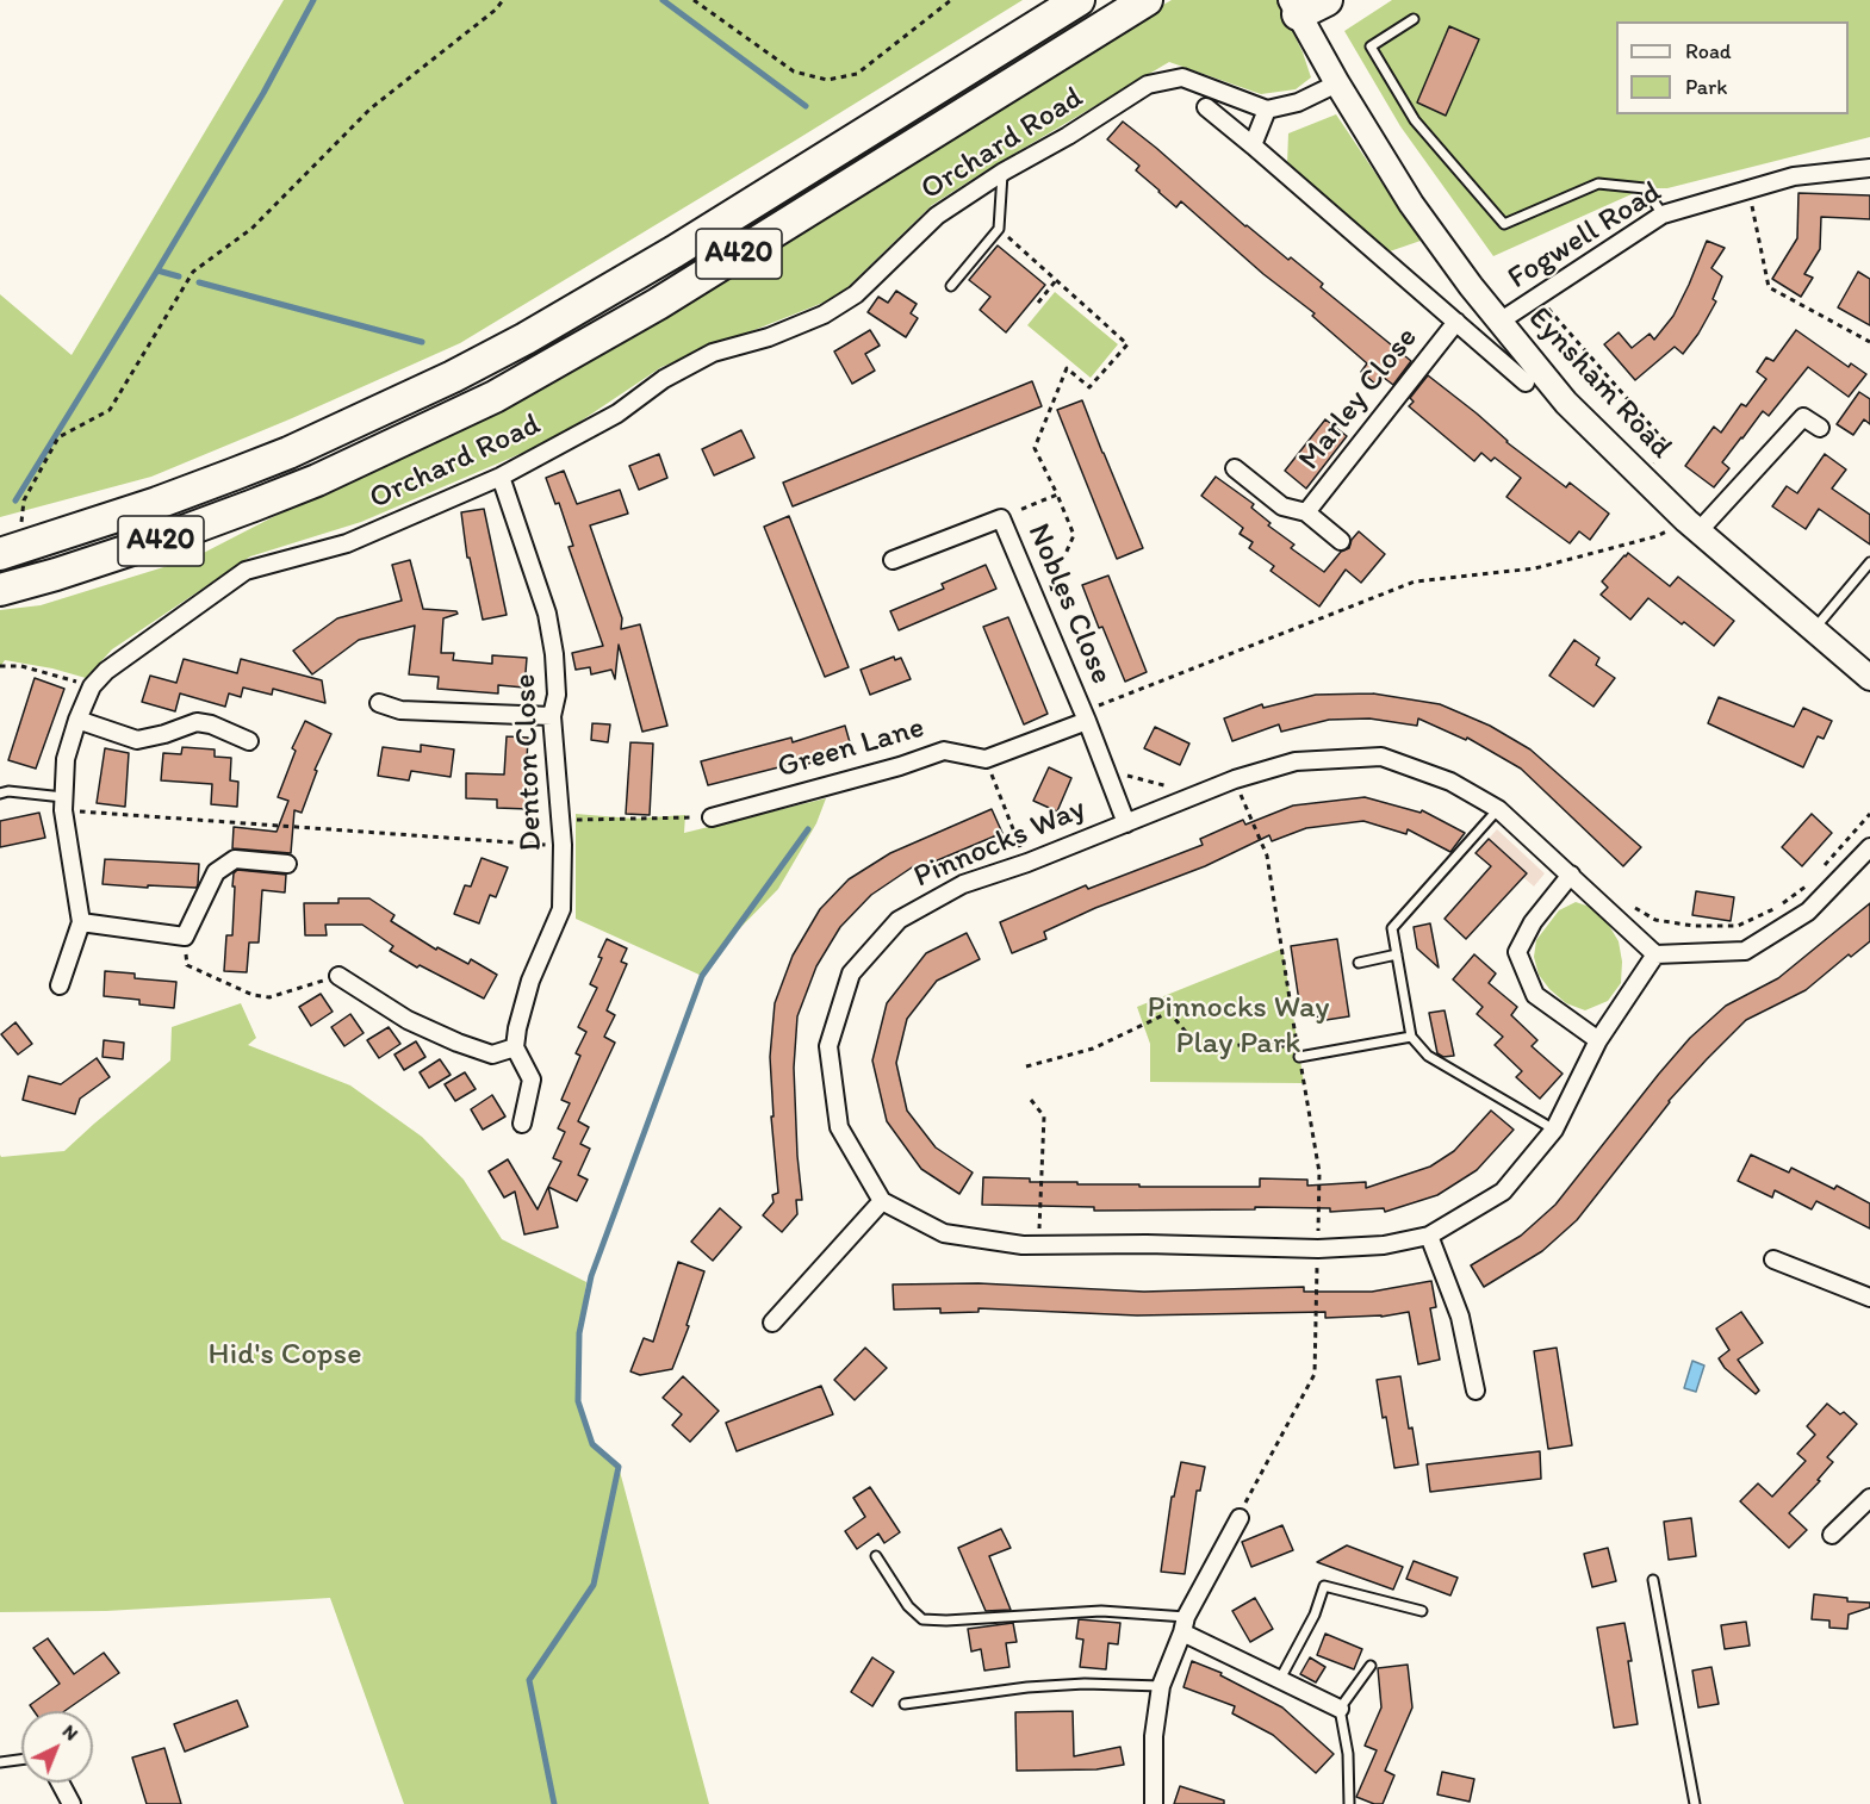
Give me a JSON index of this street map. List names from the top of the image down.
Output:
{
  "streets": {
    "highway": ["A420"],
    "main road": ["Eynsham Road"],
    "street": [
      "Orchard Road",
      "Fogwell Road",
      "Marley Close",
      "Nobles Close",
      "Green Lane",
      "Denton Close",
      "Pinnocks Way"
    ]
  },
  "crossings": [
    ["Orchard Road", "Denton Close"],
    ["Fogwell Road", "Eynsham Road"],
    ["Eynsham Road", "Marley Close"],
    ["Nobles Close", "Pinnocks Way"]
  ],
  "parks": ["Pinnocks Way Play Park", "Hid's Copse"],
  "legend": ["Road", "Park"],
  "north": "top right"
}
